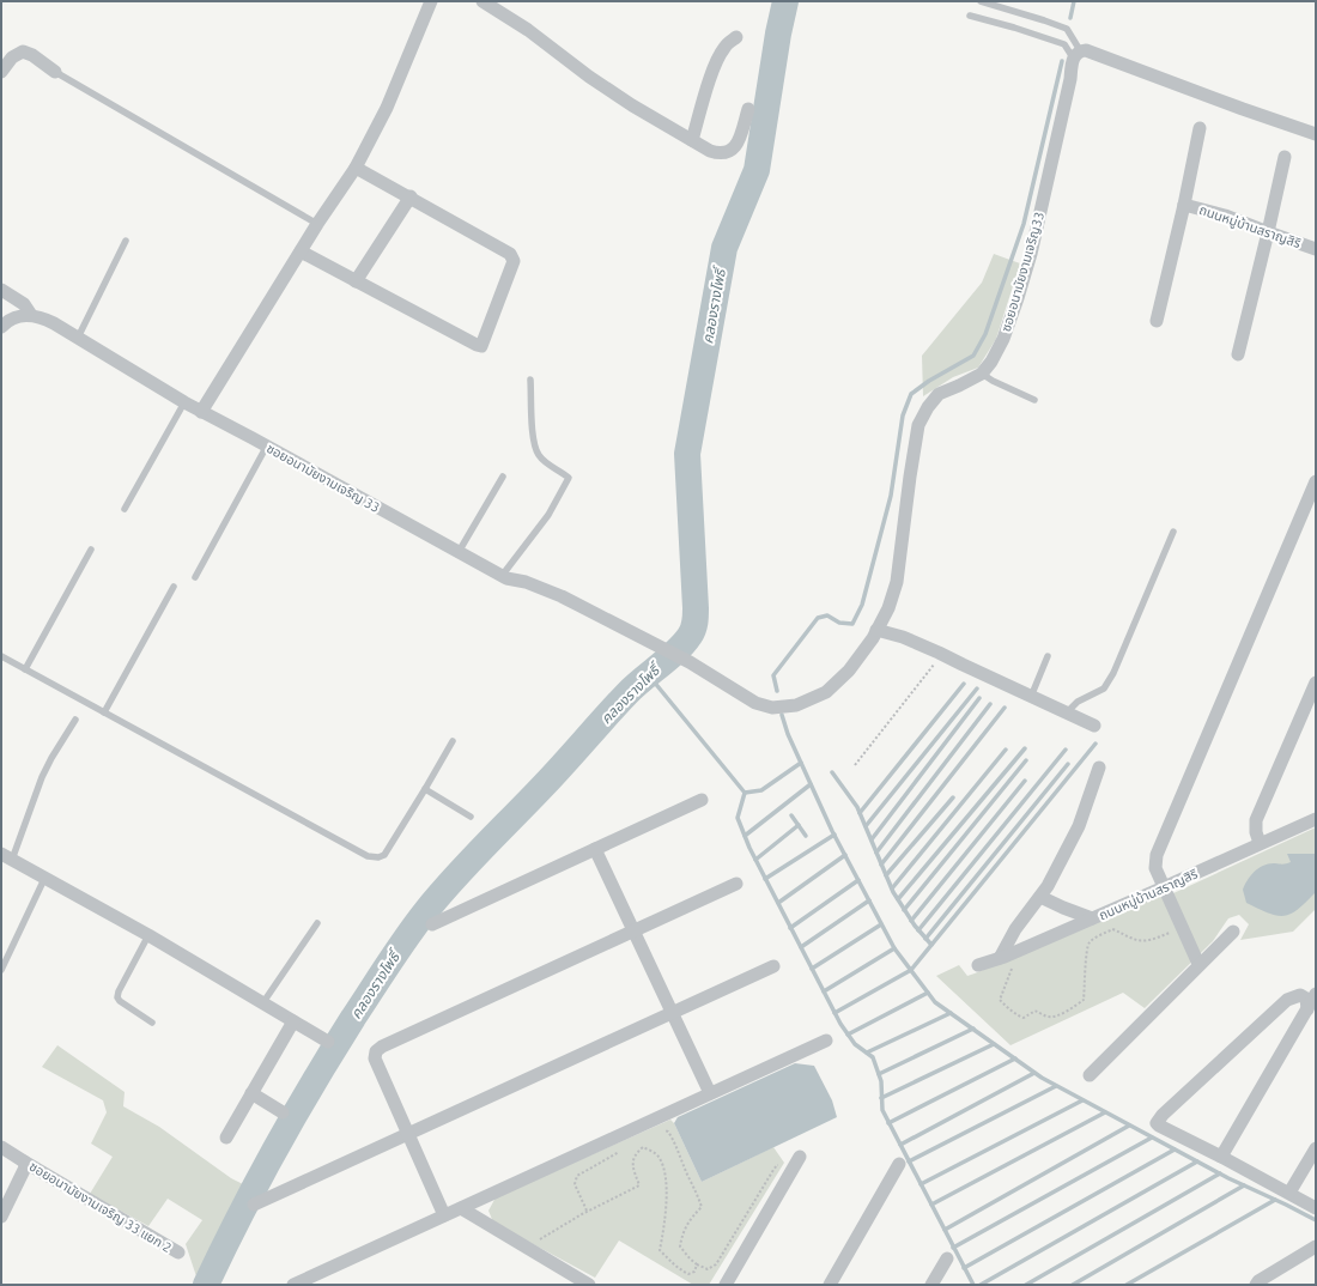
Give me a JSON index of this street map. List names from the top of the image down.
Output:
{
  "streets": {
    "street": [
      "ถนนหมู่บ้านสราญสิริ",
      "ซอยอนามัยงามเจริญ33",
      "ซอยอนามัยงามเจริญ 33",
      "ซอยอนามัยงามเจริญ 33 แยก 2"
    ]
  },
  "crossings": [
    ["ซอยอนามัยงามเจริญ33", "ซอยอนามัยงามเจริญ 33"]
  ],
  "water": ["คลองรางโพธิ์"]
}
